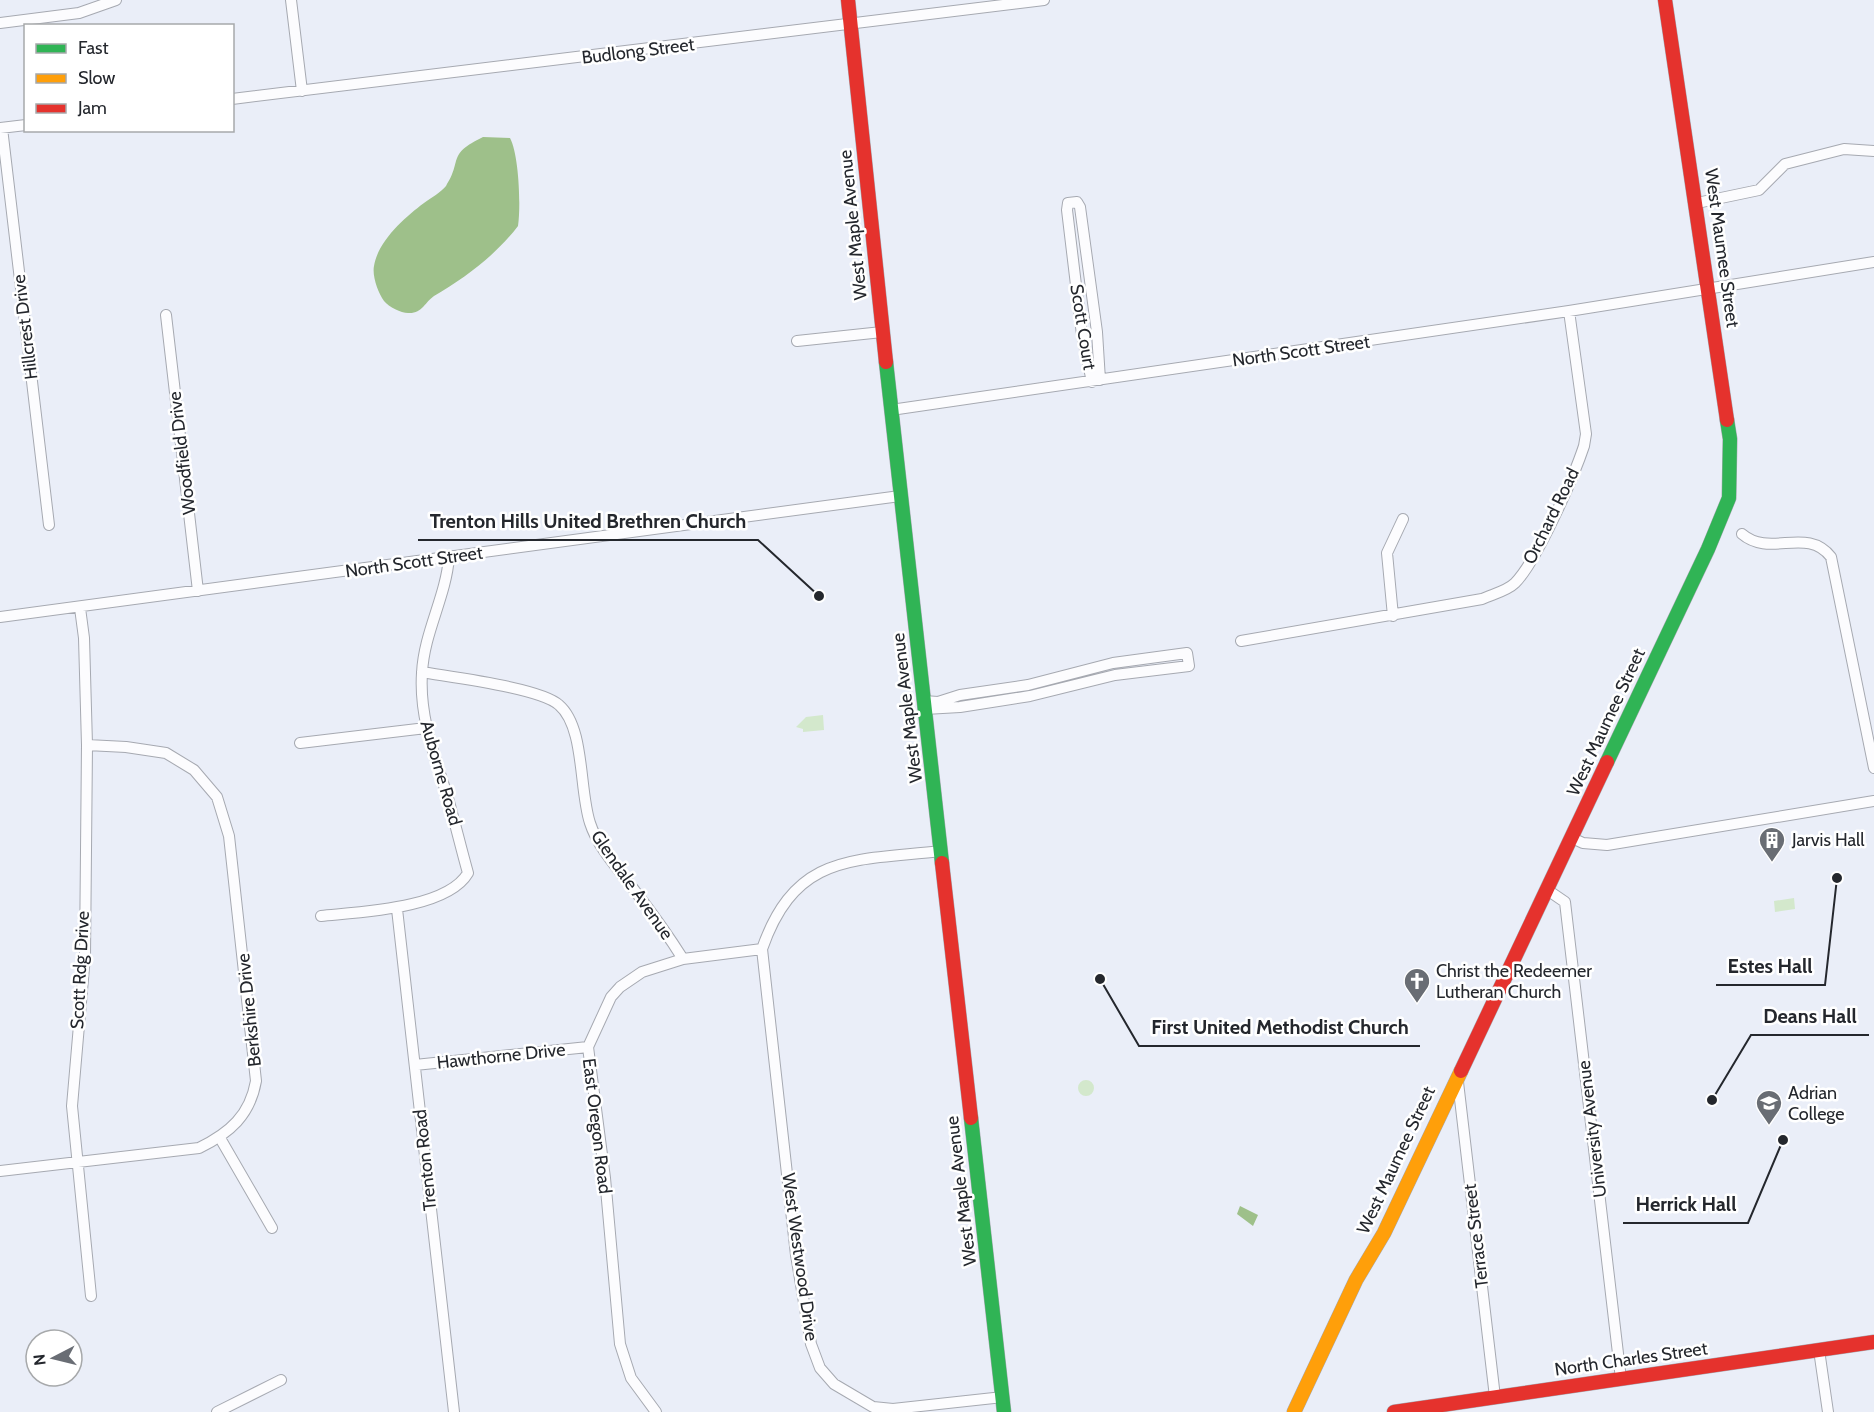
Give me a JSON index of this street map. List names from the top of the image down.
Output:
{
  "streets": {
    "street": [
      "Budlong Street",
      "West Maple Avenue",
      "West Maumee Street",
      "Hillcrest Drive",
      "Scott Court",
      "North Scott Street",
      "Woodfield Drive",
      "Orchard Road",
      "Auborne Road",
      "Glendale Avenue",
      "Scott Rdg Drive",
      "Berkshire Drive",
      "Hawthorne Drive",
      "East Oregon Road",
      "University Avenue",
      "Trenton Road",
      "Terrace Street",
      "West Westwood Drive",
      "North Charles Street"
    ]
  },
  "crossings": [
    ["Budlong Street", "West Maple Avenue"],
    ["West Maple Avenue", "North Scott Street"],
    ["West Maple Avenue", "West Westwood Drive"],
    ["West Maumee Street", "North Scott Street"],
    ["West Maumee Street", "University Avenue"],
    ["West Maumee Street", "Terrace Street"],
    ["Scott Court", "North Scott Street"],
    ["North Scott Street", "Woodfield Drive"],
    ["North Scott Street", "Orchard Road"],
    ["North Scott Street", "Auborne Road"],
    ["North Scott Street", "Scott Rdg Drive"],
    ["Auborne Road", "Glendale Avenue"],
    ["Auborne Road", "Trenton Road"],
    ["Glendale Avenue", "East Oregon Road"],
    ["Scott Rdg Drive", "Berkshire Drive"],
    ["Hawthorne Drive", "East Oregon Road"],
    ["Hawthorne Drive", "Trenton Road"],
    ["East Oregon Road", "West Westwood Drive"],
    ["University Avenue", "North Charles Street"],
    ["Terrace Street", "North Charles Street"]
  ],
  "places": {
    "other": [
      "Trenton Hills United Brethren Church",
      "Estes Hall",
      "First United Methodist Church",
      "Deans Hall",
      "Herrick Hall"
    ],
    "building": ["Jarvis Hall"],
    "church": ["Christ the Redeemer Lutheran Church"],
    "school or university": ["Adrian College"]
  },
  "legend": ["Fast", "Slow", "Jam"],
  "north": "left"
}
